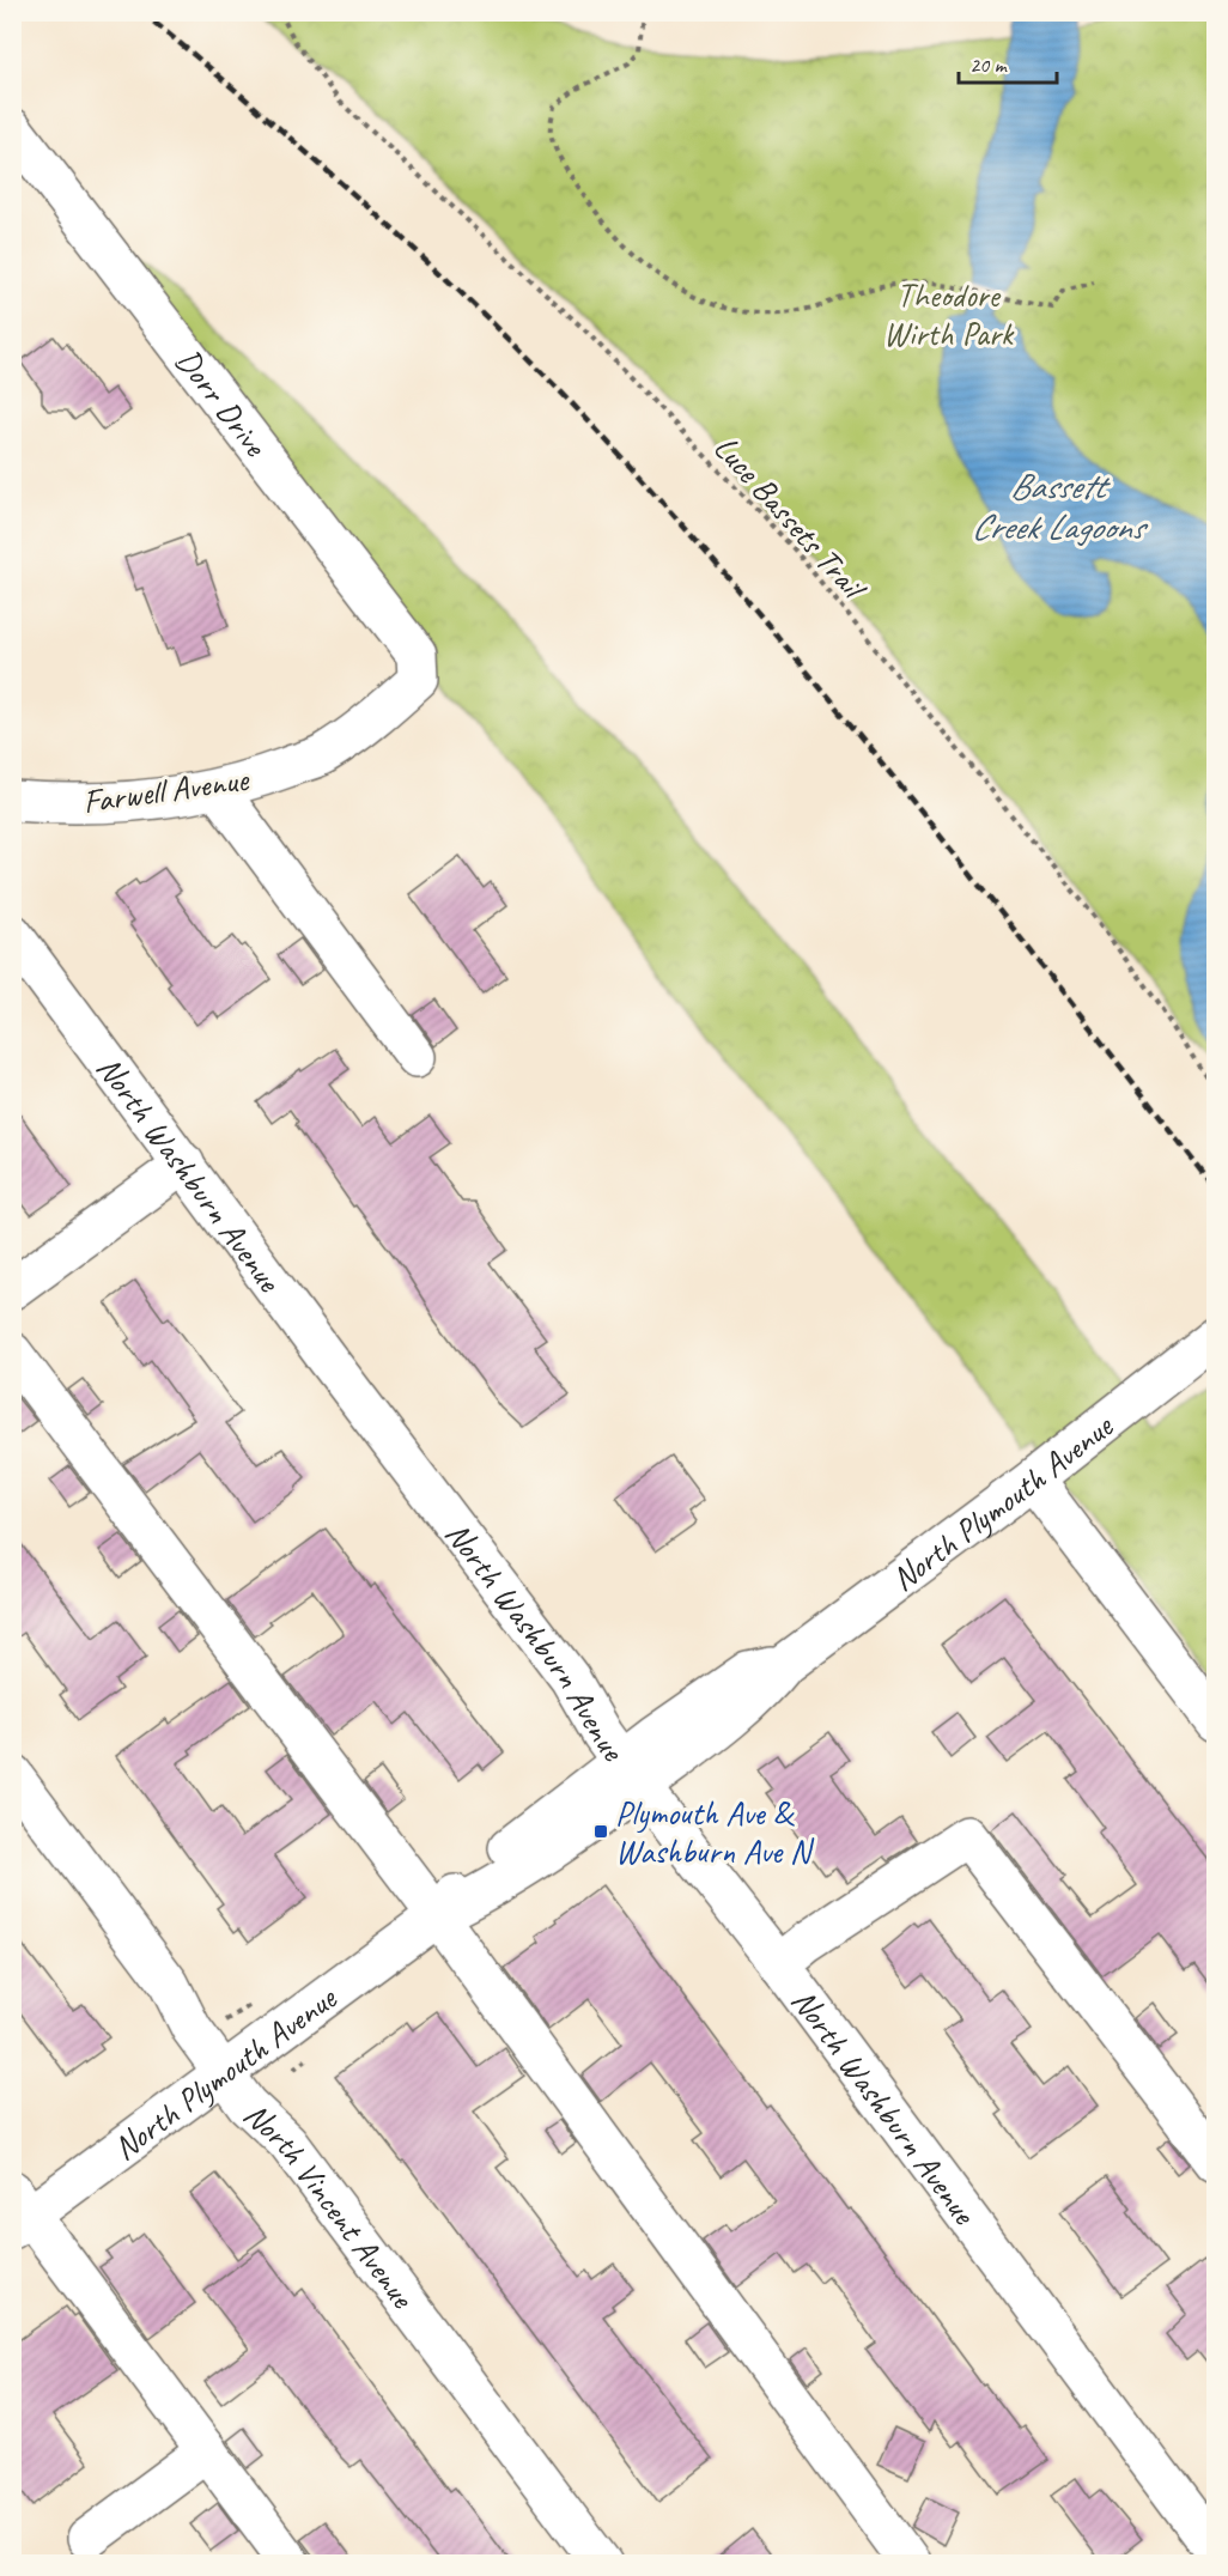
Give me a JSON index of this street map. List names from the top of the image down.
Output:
{
  "streets": {
    "street": [
      "Dorr Drive",
      "Farwell Avenue",
      "North Washburn Avenue",
      "North Plymouth Avenue",
      "North Vincent Avenue"
    ],
    "path": ["Luce Bassets Trail"]
  },
  "crossings": [
    ["Dorr Drive", "Farwell Avenue"],
    ["North Washburn Avenue", "North Plymouth Avenue"],
    ["North Plymouth Avenue", "North Vincent Avenue"]
  ],
  "water": ["Bassett Creek Lagoons"],
  "parks": ["Theodore Wirth Park"],
  "places": {
    "transit": ["Plymouth Ave & Washburn Ave N"]
  },
  "scale_bar": "20 m"
}
